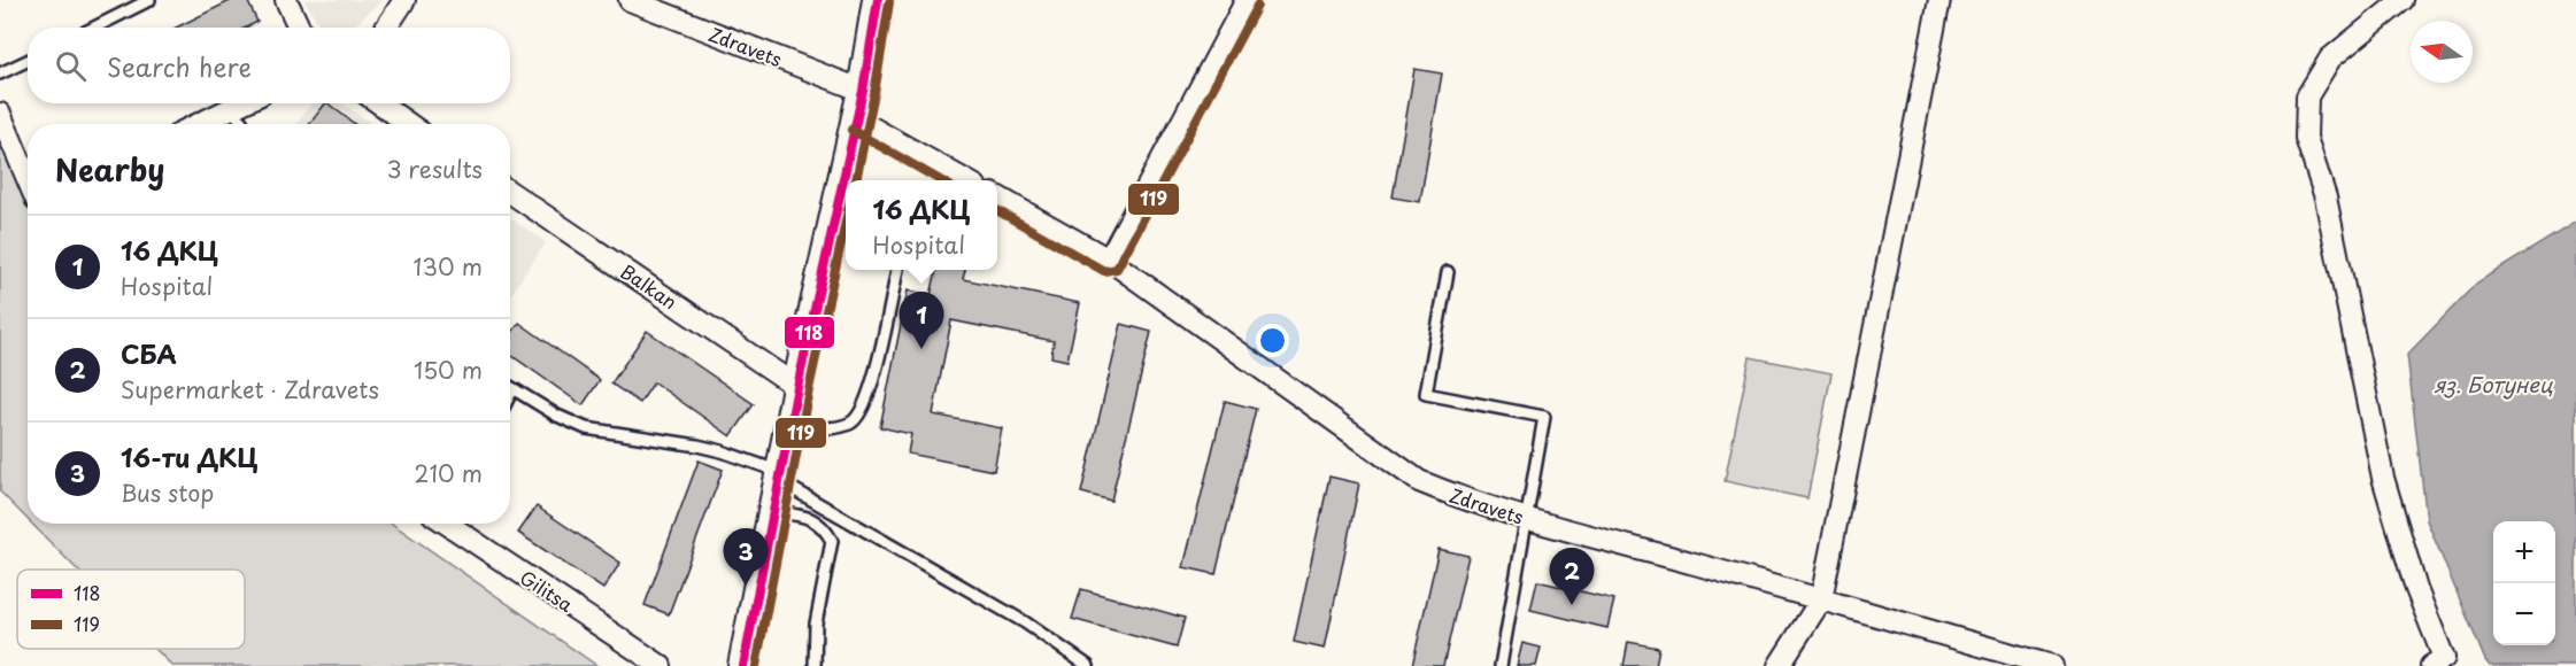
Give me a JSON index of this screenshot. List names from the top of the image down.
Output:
{
  "streets": {
    "street": ["Zdravets", "Balkan", "Gilitsa"]
  },
  "water": ["яз. Ботунец"],
  "lines": ["transit line 118", "transit line 119"],
  "legend": ["118", "119"],
  "north": "left",
  "page": {
    "search": "Search here",
    "heading": ["Nearby", "3 results"],
    "popup": ["16 ДКЦ", "Hospital"],
    "list": [
      {
        "mark": "1",
        "name": "16 ДКЦ",
        "note": "Hospital",
        "value": "130 m"
      },
      {
        "mark": "2",
        "name": "СБА",
        "note": "Supermarket · Zdravets",
        "value": "150 m"
      },
      {
        "mark": "3",
        "name": "16-ти ДКЦ",
        "note": "Bus stop",
        "value": "210 m"
      }
    ],
    "pins": ["1", "3", "2"],
    "map_buttons": ["+", "−"]
  }
}
